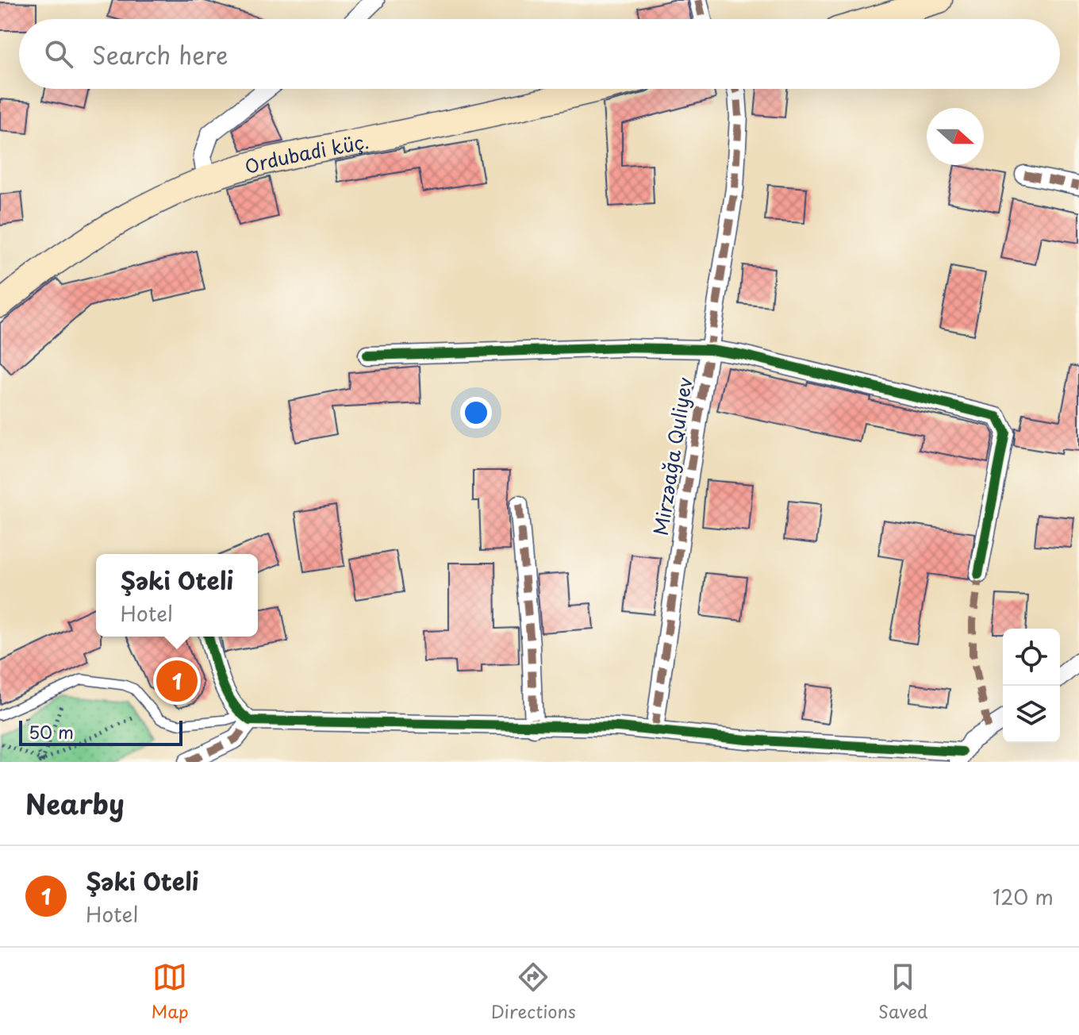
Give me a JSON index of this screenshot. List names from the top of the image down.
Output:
{
  "streets": {
    "street": ["Ordubadi küç.", "Mirzəağa Quliyev"]
  },
  "scale_bar": "50 m",
  "north": "right",
  "page": {
    "search": "Search here",
    "popup": ["Şəki Oteli", "Hotel"],
    "pins": "1",
    "scale": "50 m",
    "heading": "Nearby",
    "list": [
      {
        "mark": "1",
        "name": "Şəki Oteli",
        "note": "Hotel",
        "value": "120 m"
      }
    ],
    "nav": ["Map", "Directions", "Saved"]
  }
}
